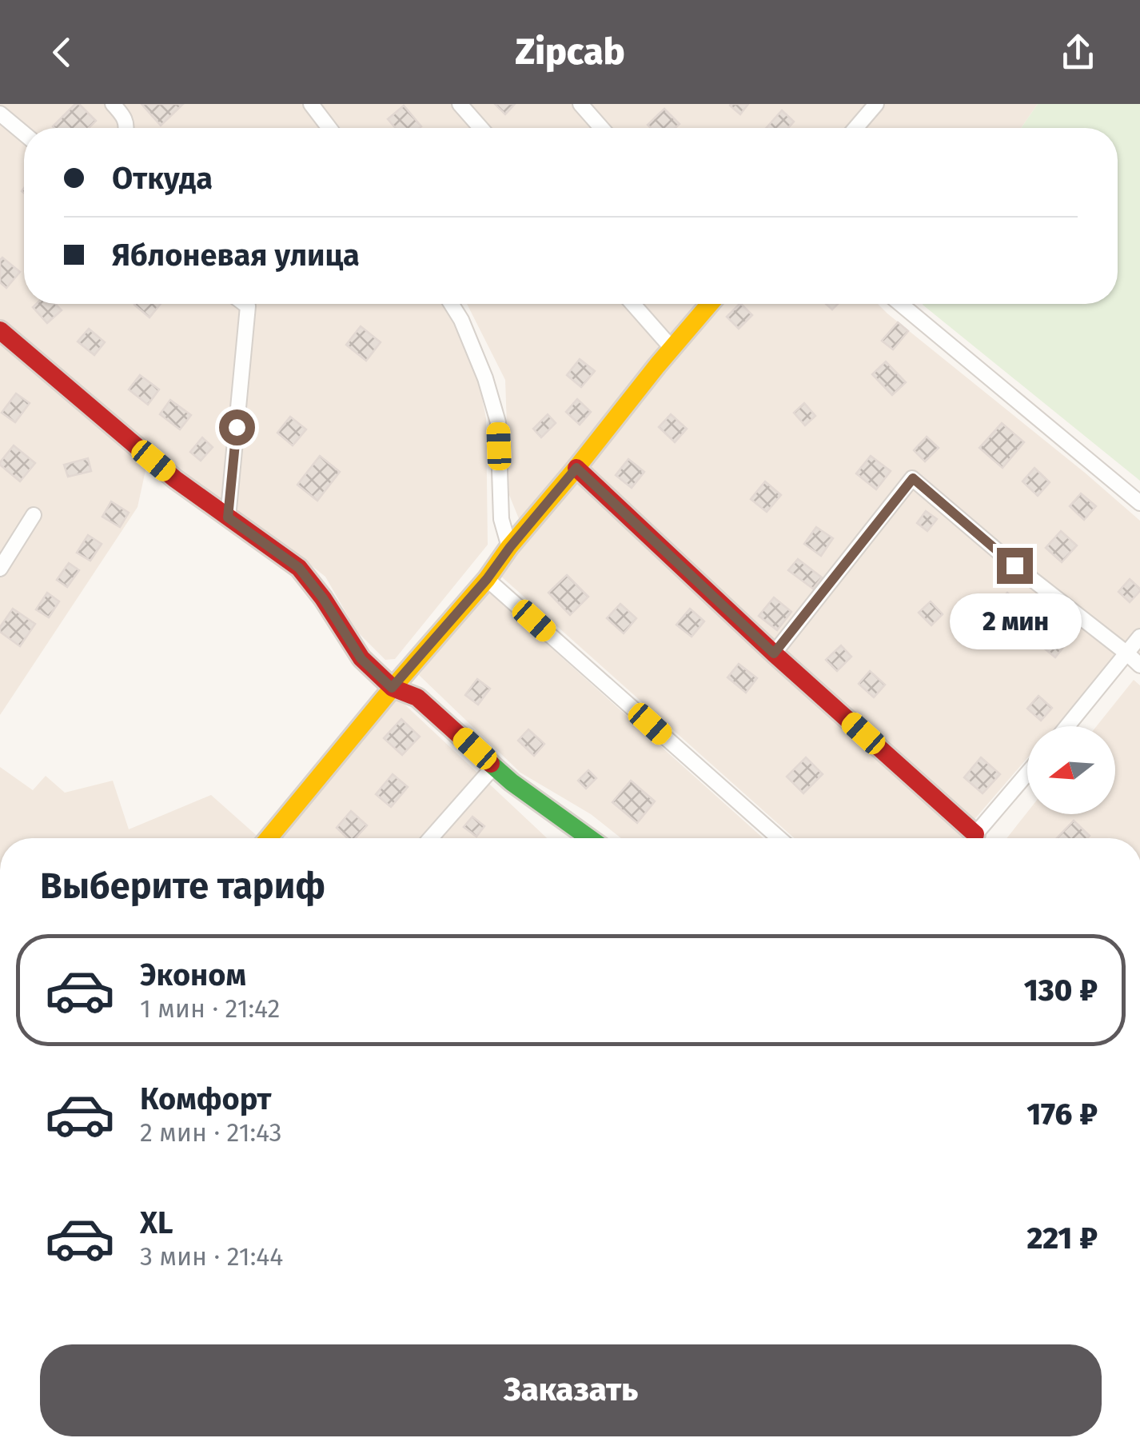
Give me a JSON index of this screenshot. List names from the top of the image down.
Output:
{
  "north": "left",
  "page": {
    "header": "Zipcab",
    "banner": ["Откуда", "Яблоневая улица"],
    "bubble": "2 мин",
    "heading": "Выберите тариф",
    "list": [
      {
        "name": "Эконом",
        "note": "1 мин · 21:42",
        "value": "130 ₽"
      },
      {
        "name": "Комфорт",
        "note": "2 мин · 21:43",
        "value": "176 ₽"
      },
      {
        "name": "XL",
        "note": "3 мин · 21:44",
        "value": "221 ₽"
      }
    ],
    "buttons": "Заказать"
  }
}
